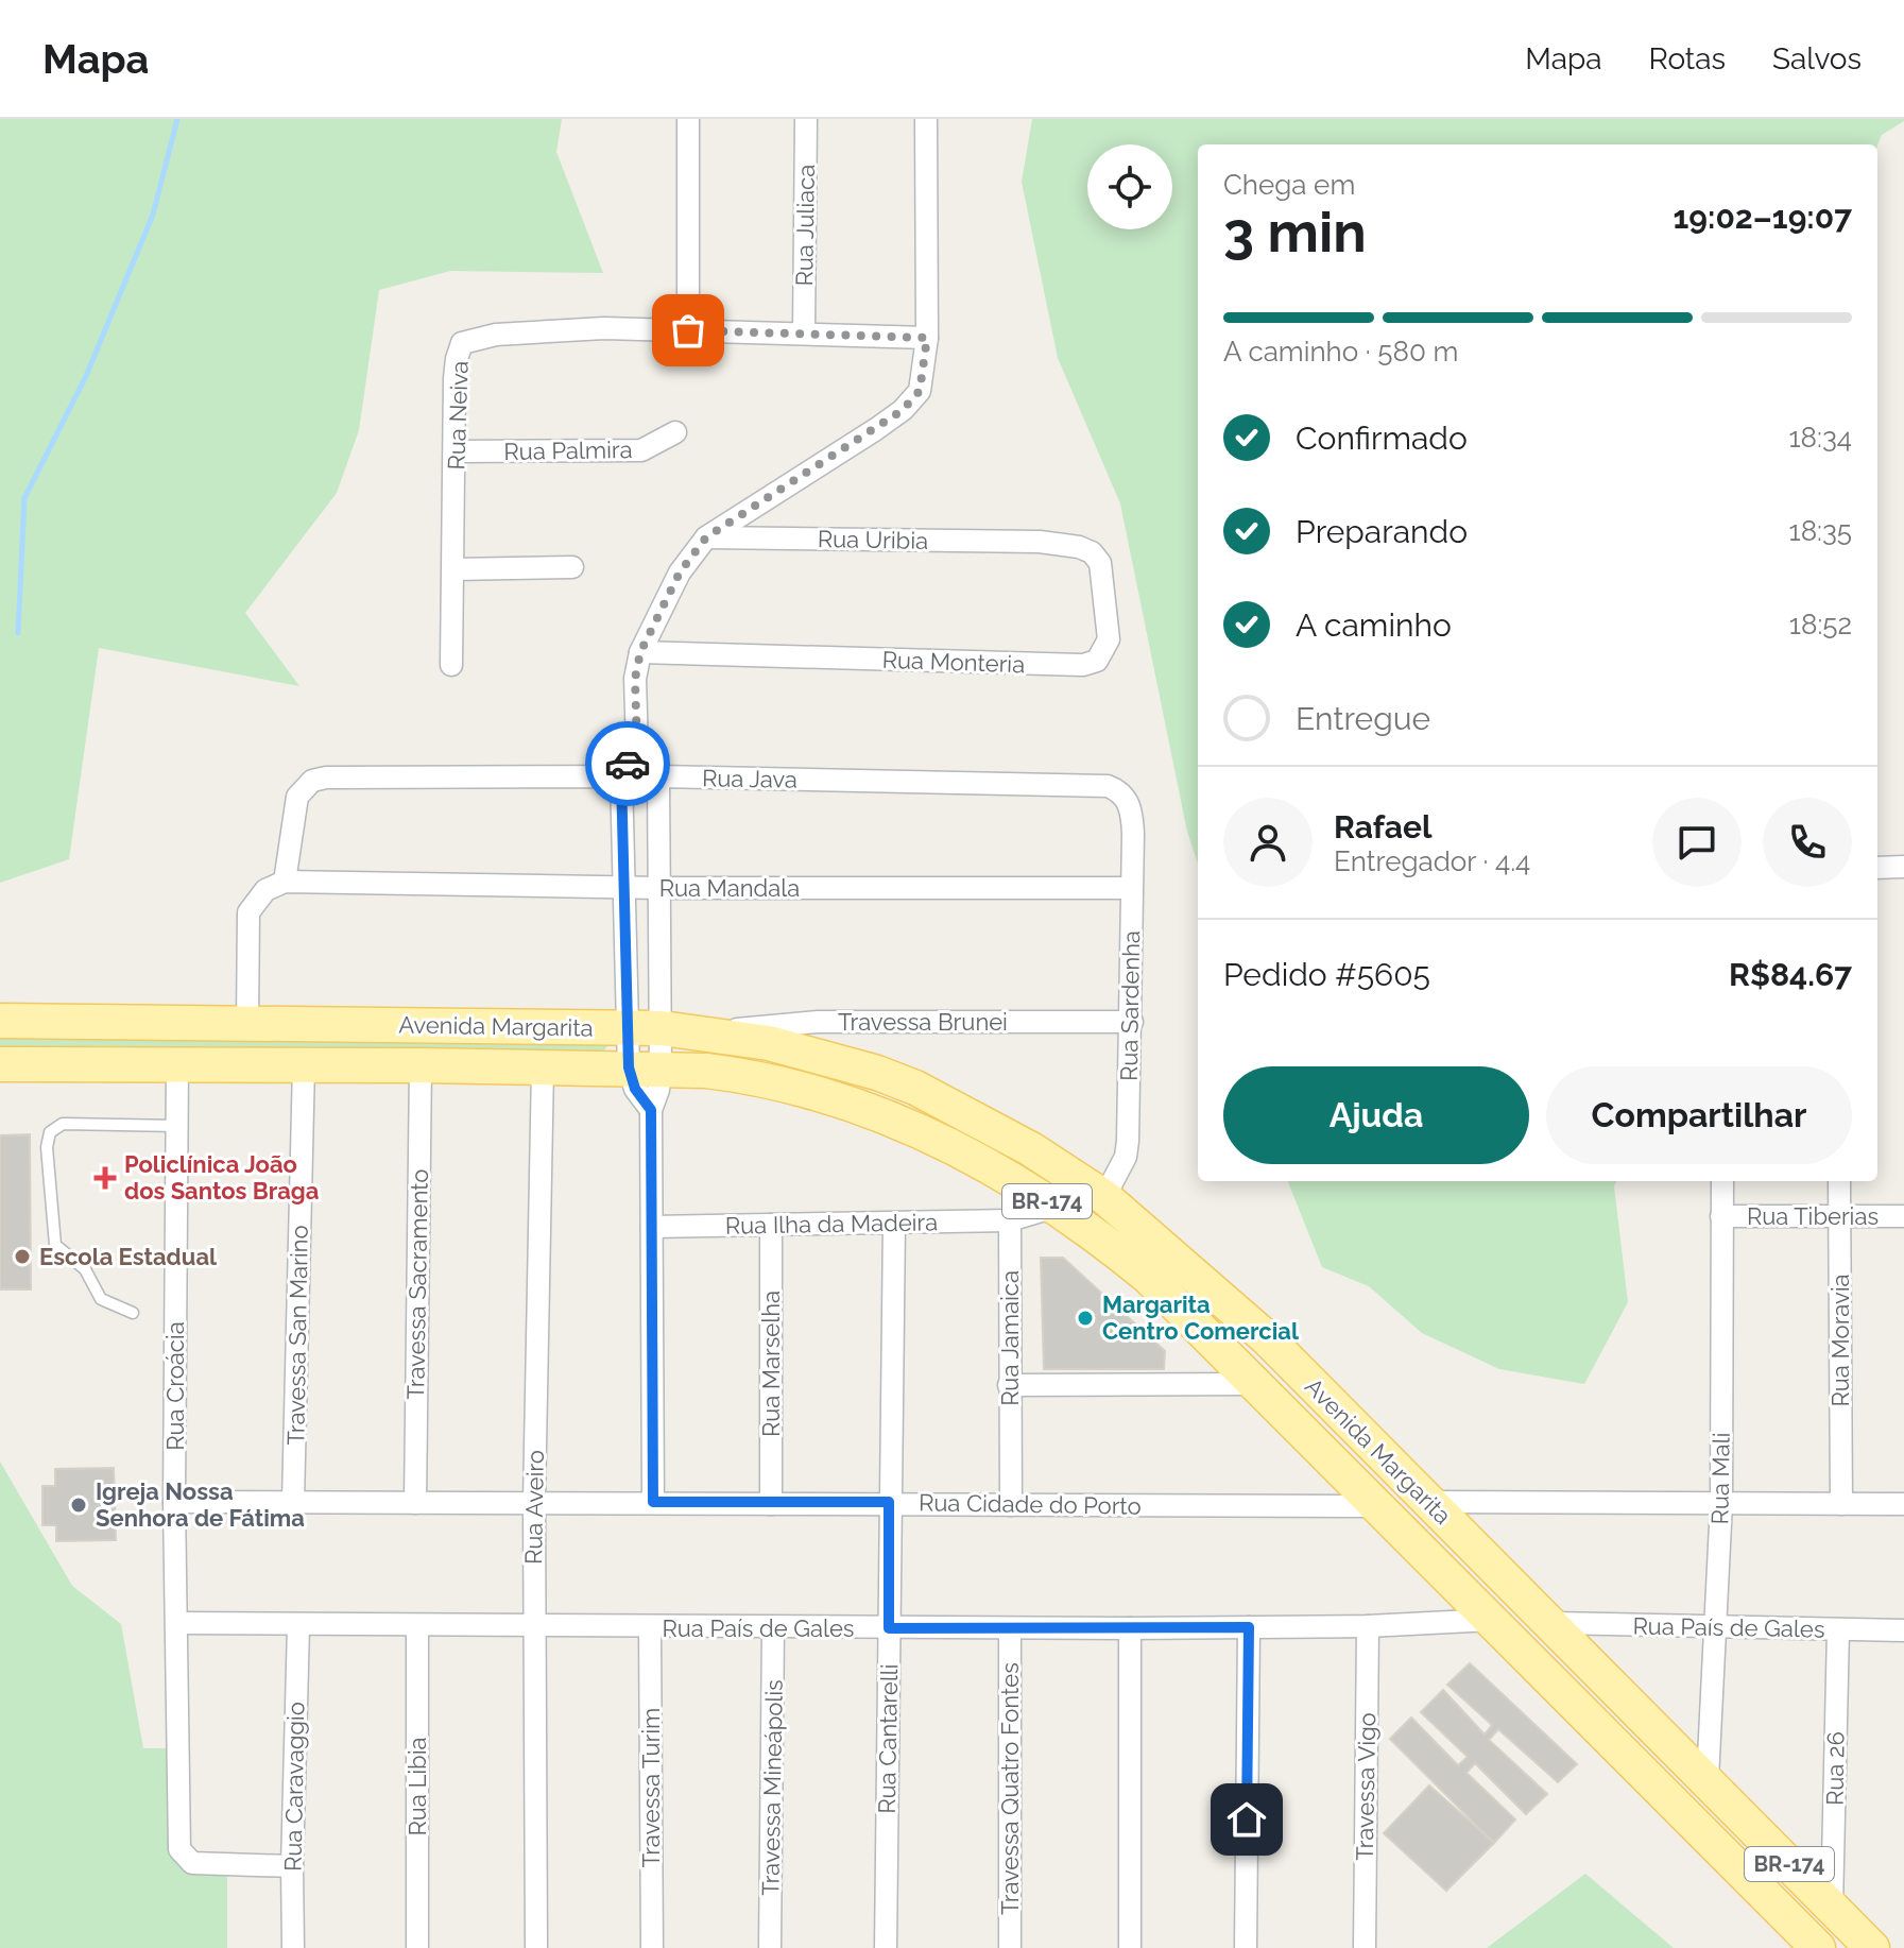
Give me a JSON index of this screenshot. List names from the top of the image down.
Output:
{
  "streets": {
    "main road": ["Avenida Margarita", "BR-174"],
    "street": [
      "Rua Juliaca",
      "Rua Neiva",
      "Rua Palmira",
      "Rua Uribia",
      "Rua Monteria",
      "Rua Java",
      "Rua Mandala",
      "Rua Sardenha",
      "Travessa Brunei",
      "Rua Tiberias",
      "Rua Ilha da Madeira",
      "Travessa Sacramento",
      "Travessa San Marino",
      "Rua Jamaica",
      "Rua Moravia",
      "Rua Marselha",
      "Rua Croácia",
      "Rua Mali",
      "Rua Cidade do Porto",
      "Rua Aveiro",
      "Rua País de Gales",
      "Rua Cantarelli",
      "Rua 26",
      "Rua Caravaggio",
      "Rua Libia",
      "Travessa Vigo",
      "Travessa Turim",
      "Travessa Mineápolis",
      "Travessa Quatro Fontes"
    ]
  },
  "crossings": [
    ["Rua Neiva", "Rua Palmira"],
    ["Rua Uribia", "Rua Monteria"],
    ["Rua Java", "Rua Mandala"],
    ["Rua Java", "Rua Sardenha"],
    ["Rua Mandala", "Rua Sardenha"],
    ["Rua Sardenha", "Travessa Brunei"],
    ["Rua Sardenha", "Avenida Margarita"],
    ["Travessa Brunei", "Avenida Margarita"],
    ["Avenida Margarita", "Travessa Sacramento"],
    ["Avenida Margarita", "Travessa San Marino"],
    ["Avenida Margarita", "Rua Croácia"],
    ["Avenida Margarita", "Rua Mali"],
    ["Avenida Margarita", "Rua Cidade do Porto"],
    ["Avenida Margarita", "Rua Aveiro"],
    ["Avenida Margarita", "Rua País de Gales"],
    ["Avenida Margarita", "Rua 26"],
    ["Rua Tiberias", "Rua Moravia"],
    ["Rua Tiberias", "Rua Mali"],
    ["Rua Ilha da Madeira", "Rua Jamaica"],
    ["Rua Ilha da Madeira", "Rua Marselha"],
    ["Rua Ilha da Madeira", "Rua Cantarelli"],
    ["Travessa Sacramento", "Rua Cidade do Porto"],
    ["Travessa San Marino", "Rua Cidade do Porto"],
    ["Rua Jamaica", "Rua Cidade do Porto"],
    ["Rua Marselha", "Rua Cidade do Porto"],
    ["Rua Croácia", "Rua Cidade do Porto"],
    ["Rua Croácia", "Rua País de Gales"],
    ["Rua Croácia", "Rua Caravaggio"],
    ["Rua Mali", "Rua País de Gales"],
    ["Rua Cidade do Porto", "Rua Aveiro"],
    ["Rua Cidade do Porto", "Rua Cantarelli"],
    ["Rua Aveiro", "Rua País de Gales"],
    ["Rua País de Gales", "Rua Cantarelli"],
    ["Rua País de Gales", "Rua 26"],
    ["Rua País de Gales", "Rua Caravaggio"],
    ["Rua País de Gales", "Rua Libia"],
    ["Rua País de Gales", "Travessa Vigo"],
    ["Rua País de Gales", "Travessa Turim"],
    ["Rua País de Gales", "Travessa Mineápolis"],
    ["Rua País de Gales", "Travessa Quatro Fontes"]
  ],
  "places": {
    "health": ["Policlínica João dos Santos Braga"],
    "other": ["Escola Estadual", "Margarita Centro Comercial", "Igreja Nossa Senhora de Fátima"]
  },
  "page": {
    "header": "Mapa",
    "nav": ["Mapa", "Rotas", "Salvos"],
    "heading": ["3 min", "Chega em", "19:02–19:07"],
    "panel": [
      "Rafael",
      "Entregador · 4.4",
      "Pedido #5605",
      "R$84.67"
    ],
    "bar": "A caminho · 580 m",
    "list": [
      ["Confirmado", "18:34"],
      ["Preparando", "18:35"],
      ["A caminho", "18:52"],
      "Entregue"
    ],
    "buttons": ["Ajuda", "Compartilhar"]
  }
}
